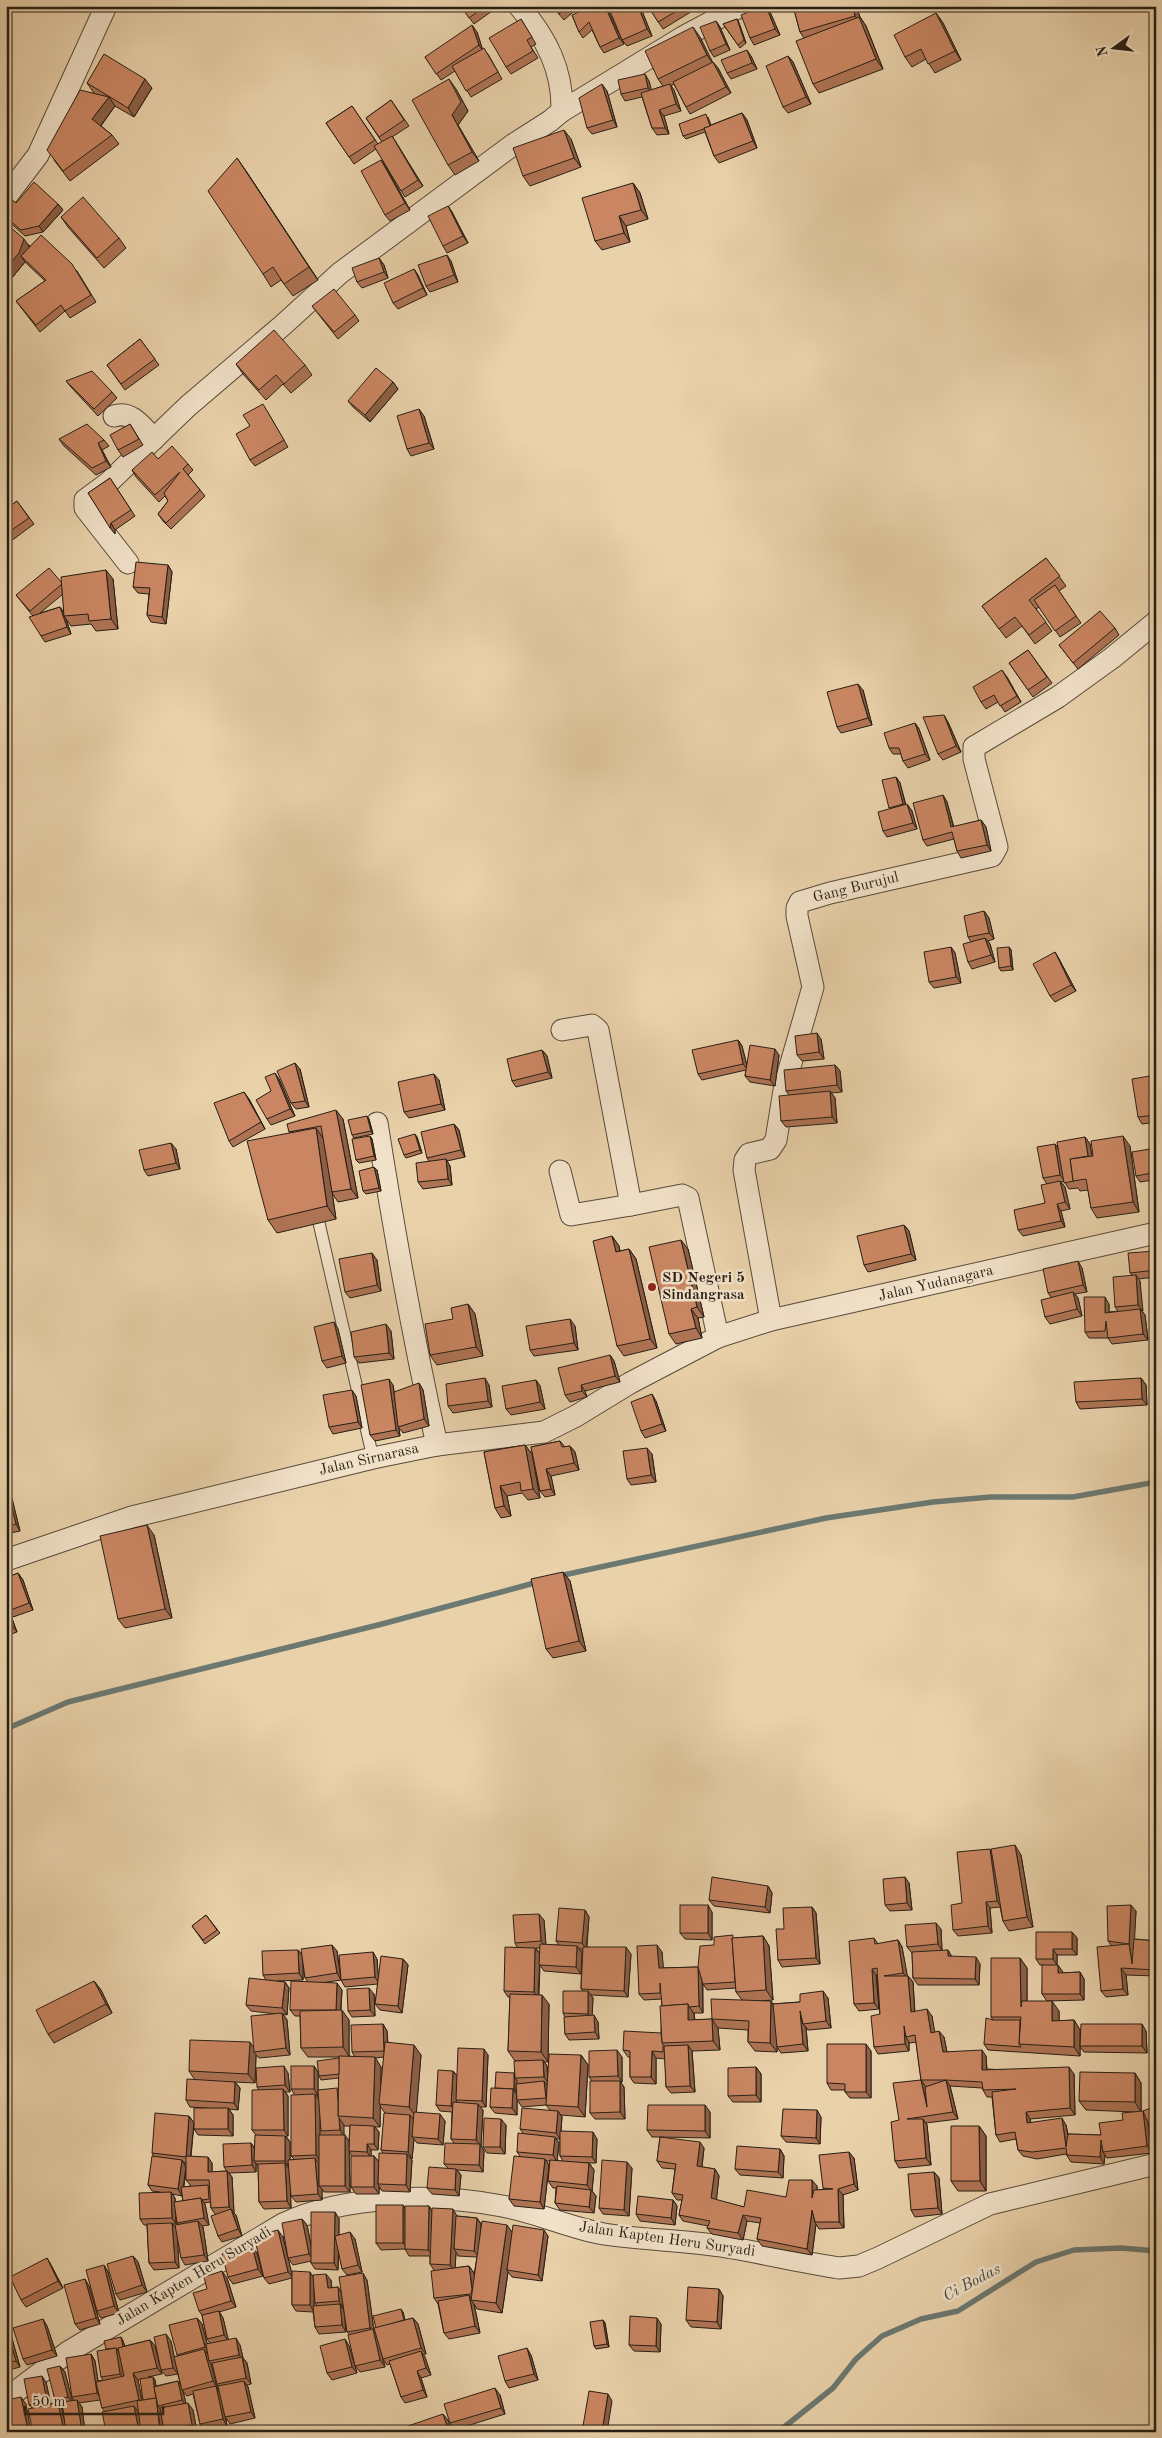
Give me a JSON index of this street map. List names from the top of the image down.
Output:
{
  "streets": {
    "street": [
      "Gang Burujul",
      "Jalan Yudanagara",
      "Jalan Sirnarasa",
      "Jalan Kapten Heru Suryadi"
    ]
  },
  "crossings": [
    ["Gang Burujul", "Jalan Yudanagara"],
    ["Jalan Yudanagara", "Jalan Sirnarasa"]
  ],
  "water": ["Ci Bodas"],
  "places": ["SD Negeri 5 Sindangrasa"],
  "scale_bar": "50 m",
  "north": "left"
}
